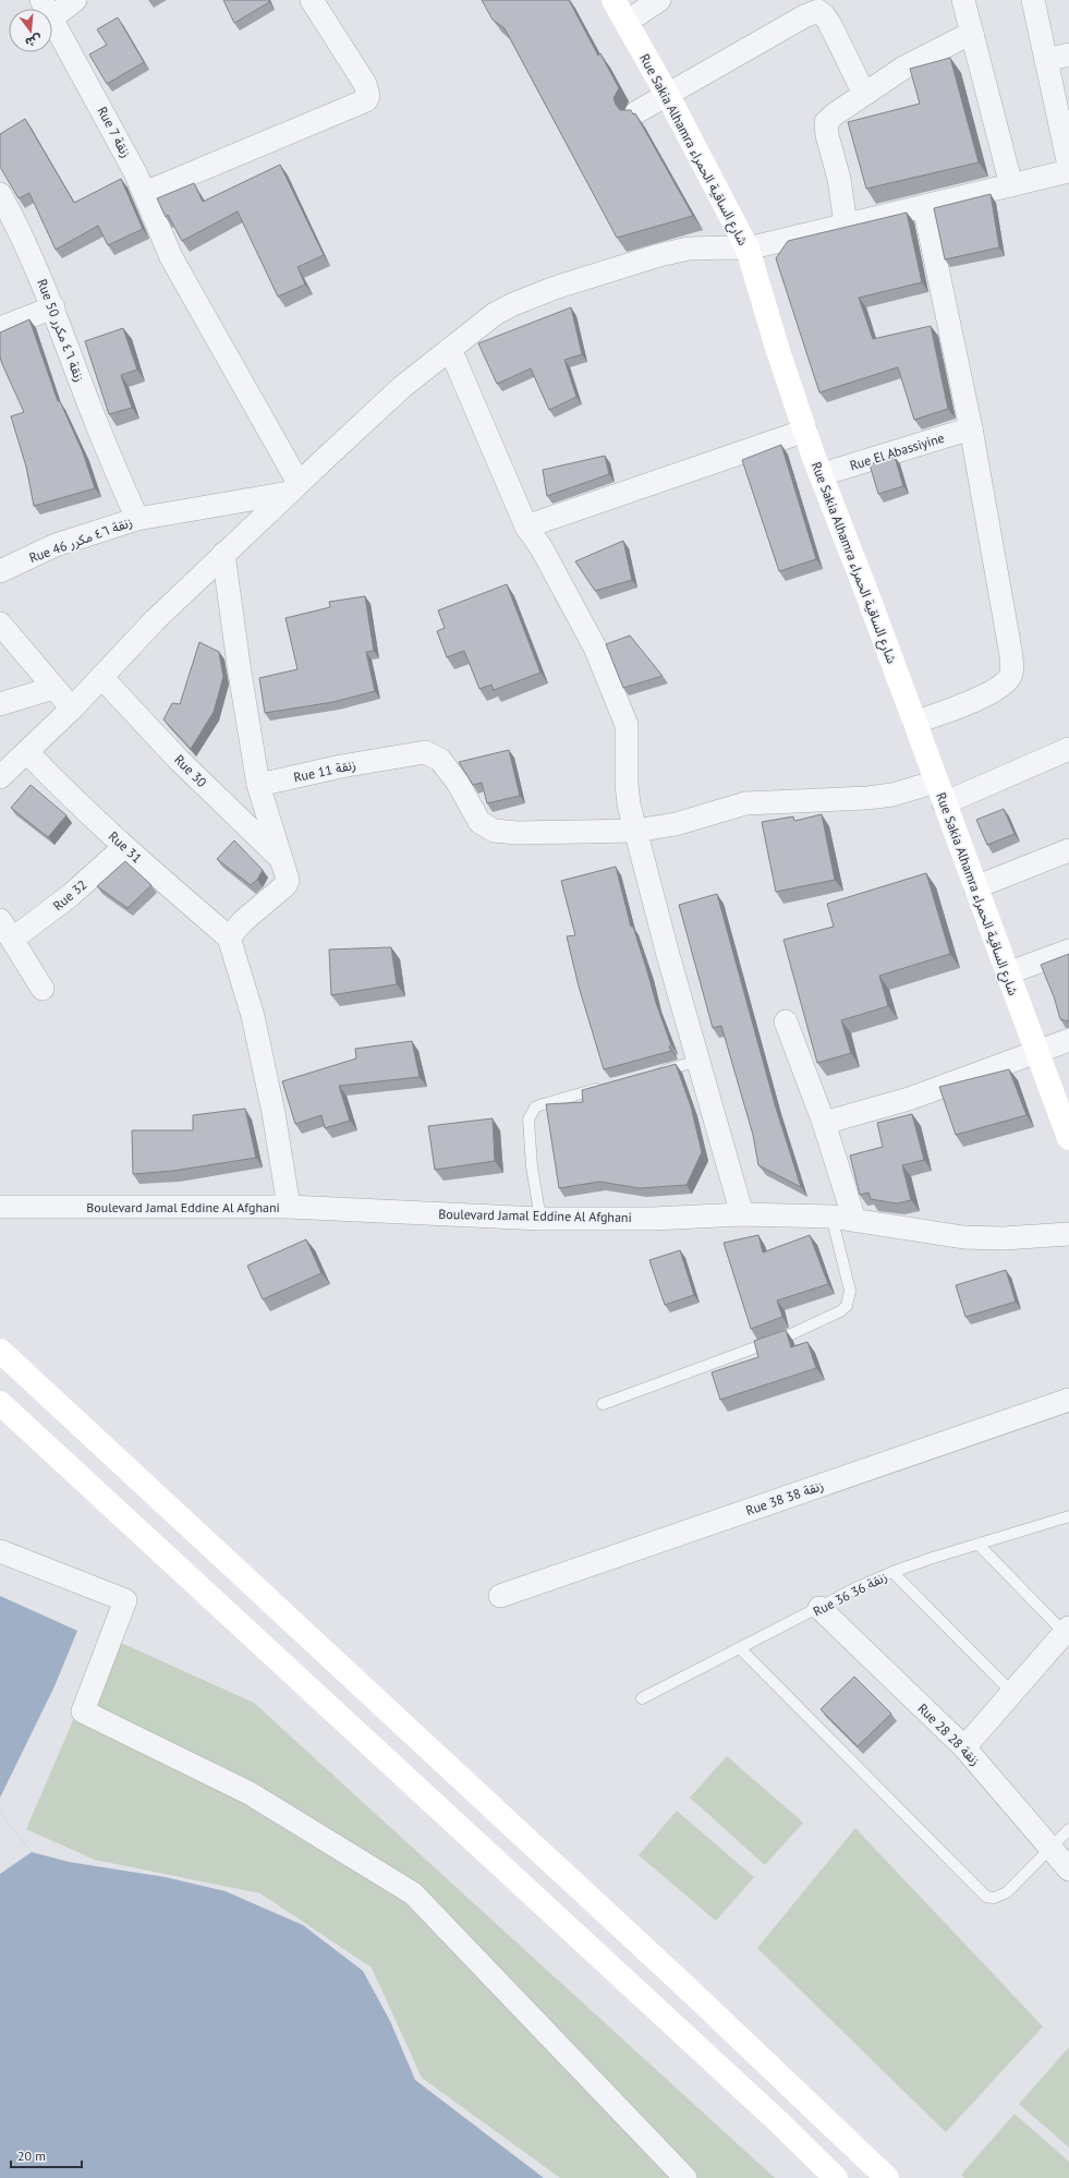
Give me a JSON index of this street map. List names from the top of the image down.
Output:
{
  "streets": {
    "main road": ["Rue Sakia Alhamra شارع الساقية الحمراء"],
    "street": [
      "Rue 7 زنقة",
      "Rue 50 زنقة ٤٦ مكرر",
      "Rue El Abassiyine",
      "Rue 46 زنقة ٤٦ مكرر",
      "Rue 30",
      "Rue 11 زنقة",
      "Rue 31",
      "Rue 32",
      "Boulevard Jamal Eddine Al Afghani",
      "Rue 38 زنقة 38",
      "Rue 28 زنقة 28"
    ],
    "lane": ["Rue 36 زنقة 36"]
  },
  "crossings": [
    ["Rue Sakia Alhamra شارع الساقية الحمراء", "Rue El Abassiyine"],
    ["Rue Sakia Alhamra شارع الساقية الحمراء", "Rue 11 زنقة"],
    ["Rue 50 زنقة ٤٦ مكرر", "Rue 46 زنقة ٤٦ مكرر"],
    ["Rue 31", "Rue 32"],
    ["Rue 36 زنقة 36", "Rue 28 زنقة 28"]
  ],
  "scale_bar": "20 m",
  "north": "bottom"
}
